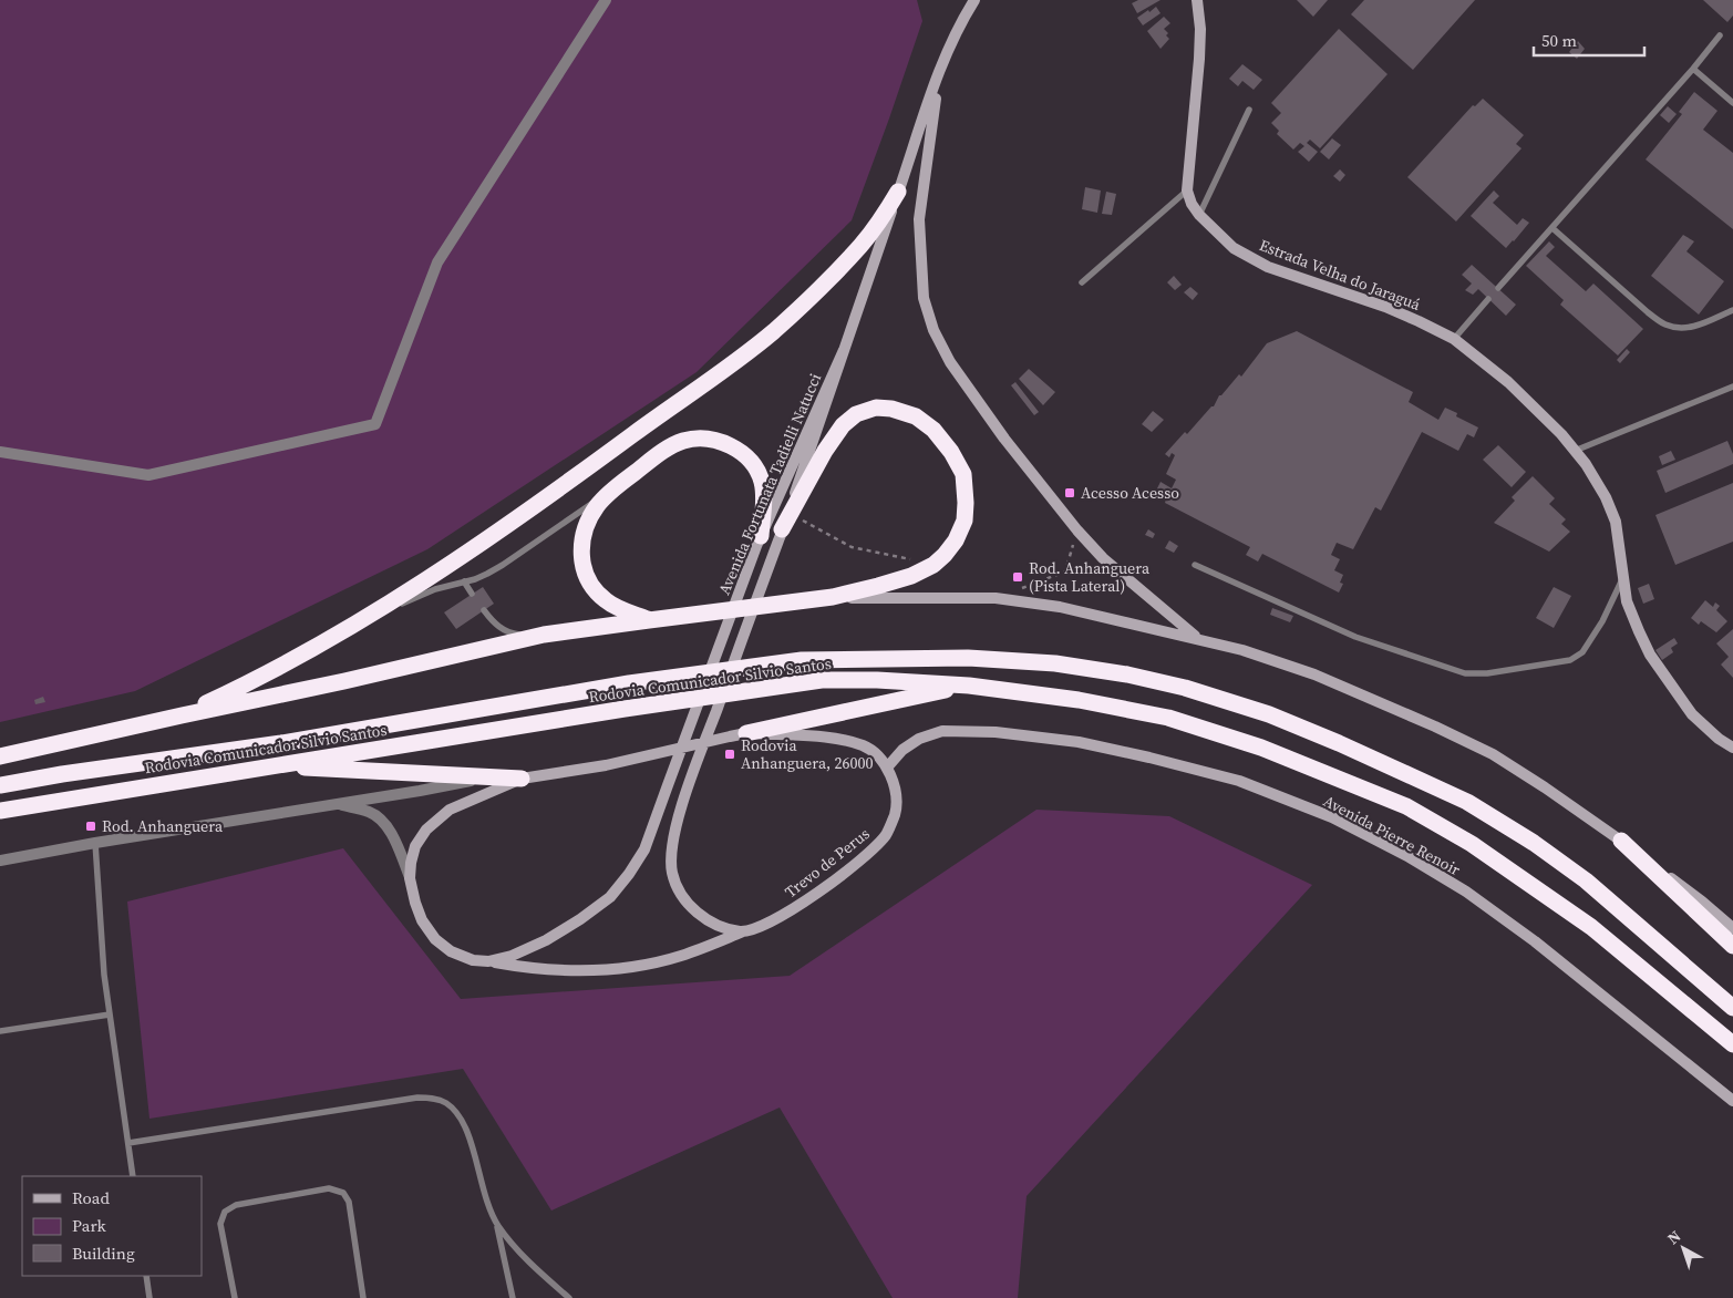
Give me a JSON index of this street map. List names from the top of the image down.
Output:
{
  "streets": {
    "highway": ["Rodovia Comunicador Silvio Santos"],
    "main road": [
      "Estrada Velha do Jaraguá",
      "Avenida Fortunata Tadielli Natucci",
      "Avenida Pierre Renoir",
      "Trevo de Perus"
    ]
  },
  "crossings": [
    ["Avenida Fortunata Tadielli Natucci", "Trevo de Perus"],
    ["Avenida Pierre Renoir", "Trevo de Perus"]
  ],
  "places": {
    "transit": [
      "Acesso Acesso",
      "Rod. Anhanguera (Pista Lateral)",
      "Rodovia Anhanguera, 26000",
      "Rod. Anhanguera"
    ]
  },
  "legend": ["Road", "Park", "Building"],
  "scale_bar": "50 m",
  "north": "top left"
}
